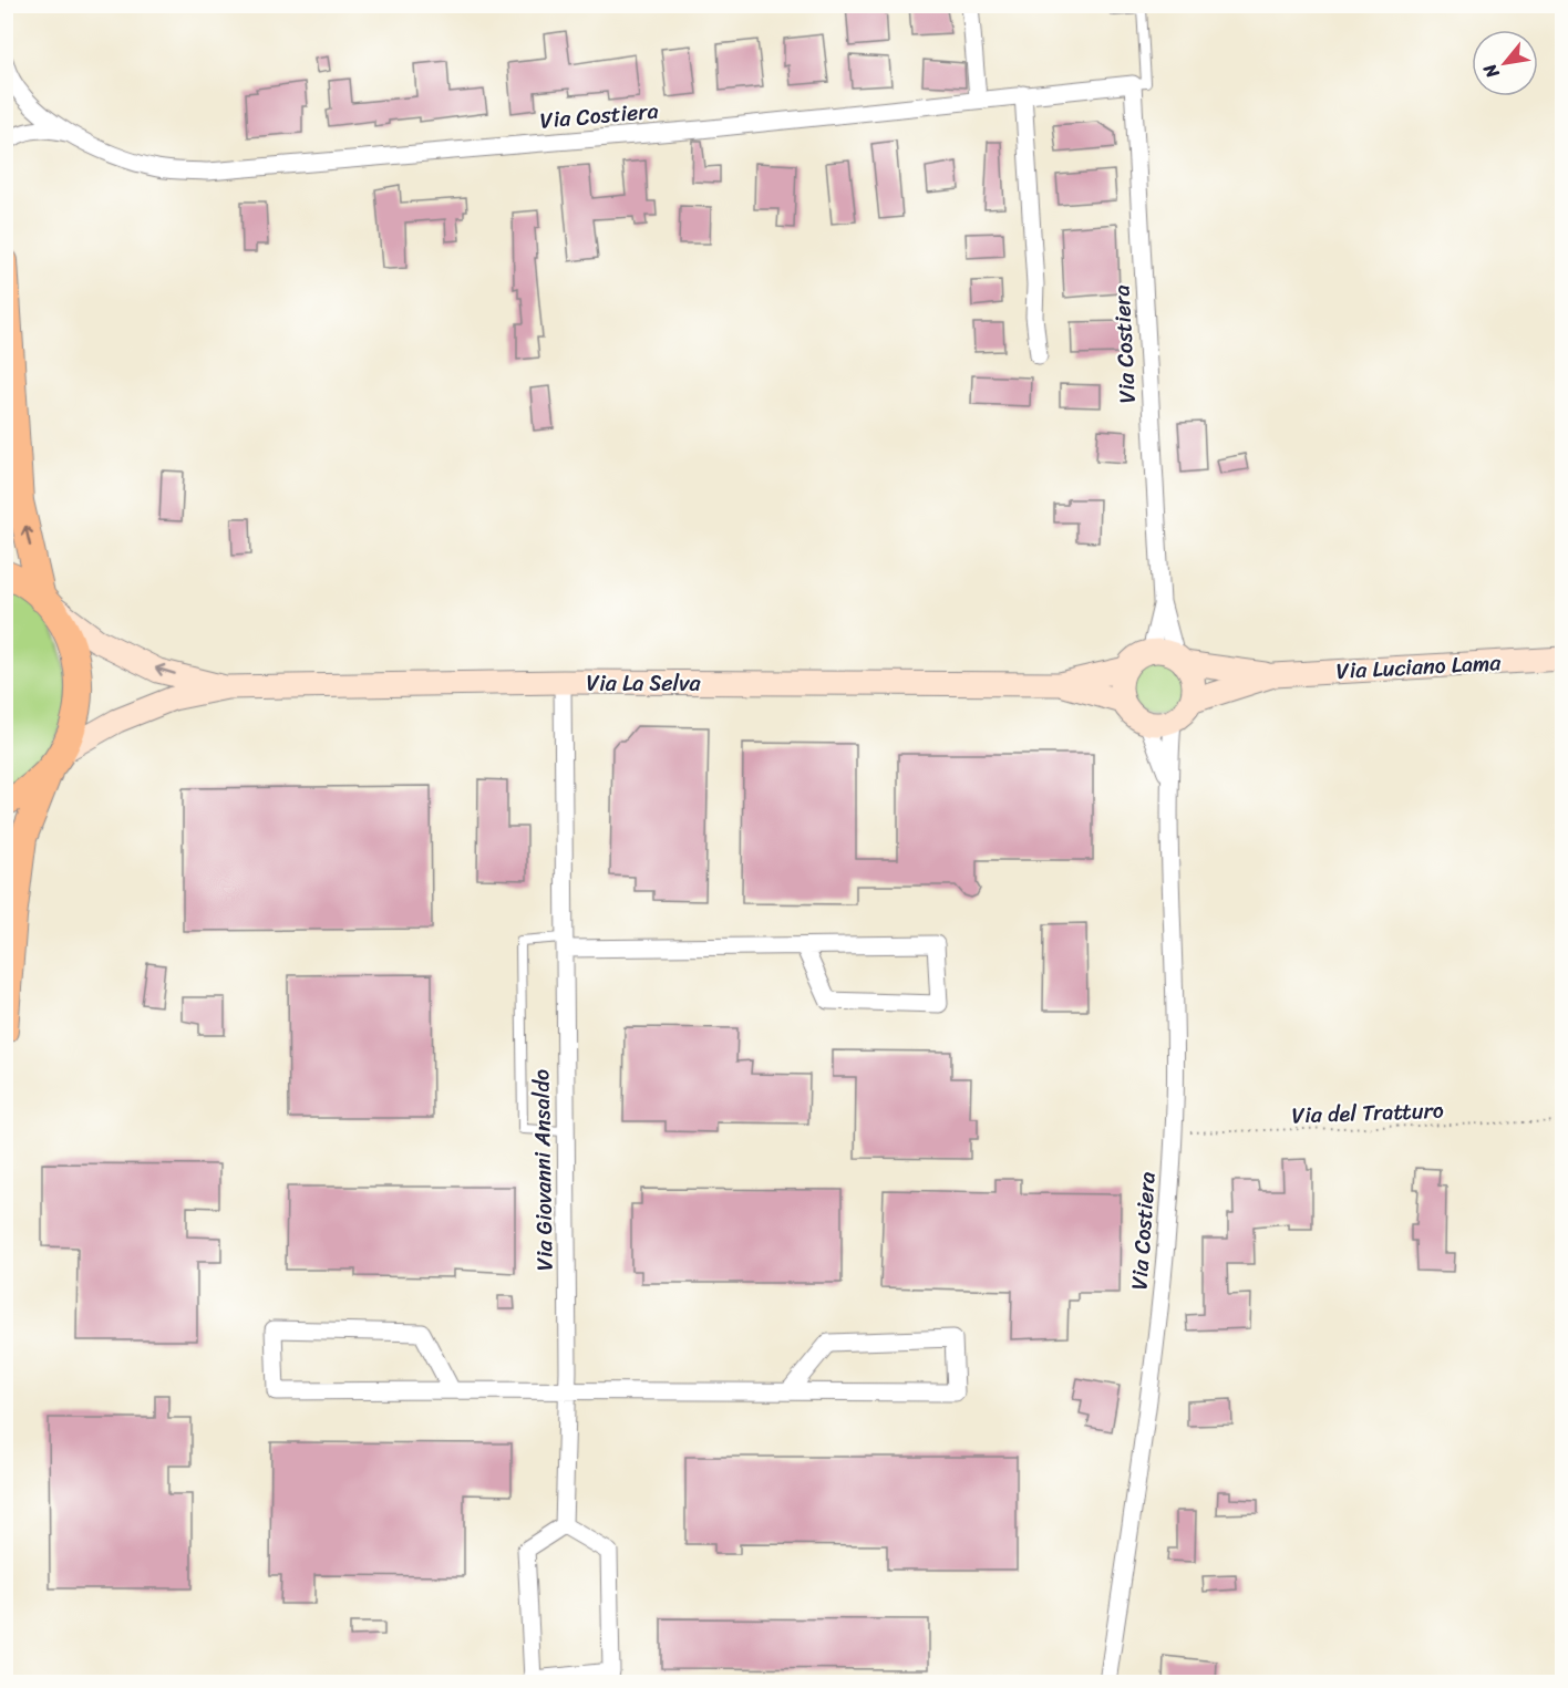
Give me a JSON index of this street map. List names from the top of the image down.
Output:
{
  "streets": {
    "street": [
      "Via Costiera",
      "Via Luciano Lama",
      "Via La Selva",
      "Via Giovanni Ansaldo"
    ],
    "path": ["Via del Tratturo"]
  },
  "crossings": [
    ["Via Costiera", "Via Luciano Lama"],
    ["Via Costiera", "Via La Selva"],
    ["Via Costiera", "Via del Tratturo"],
    ["Via Luciano Lama", "Via La Selva"],
    ["Via La Selva", "Via Giovanni Ansaldo"]
  ],
  "north": "bottom left"
}
